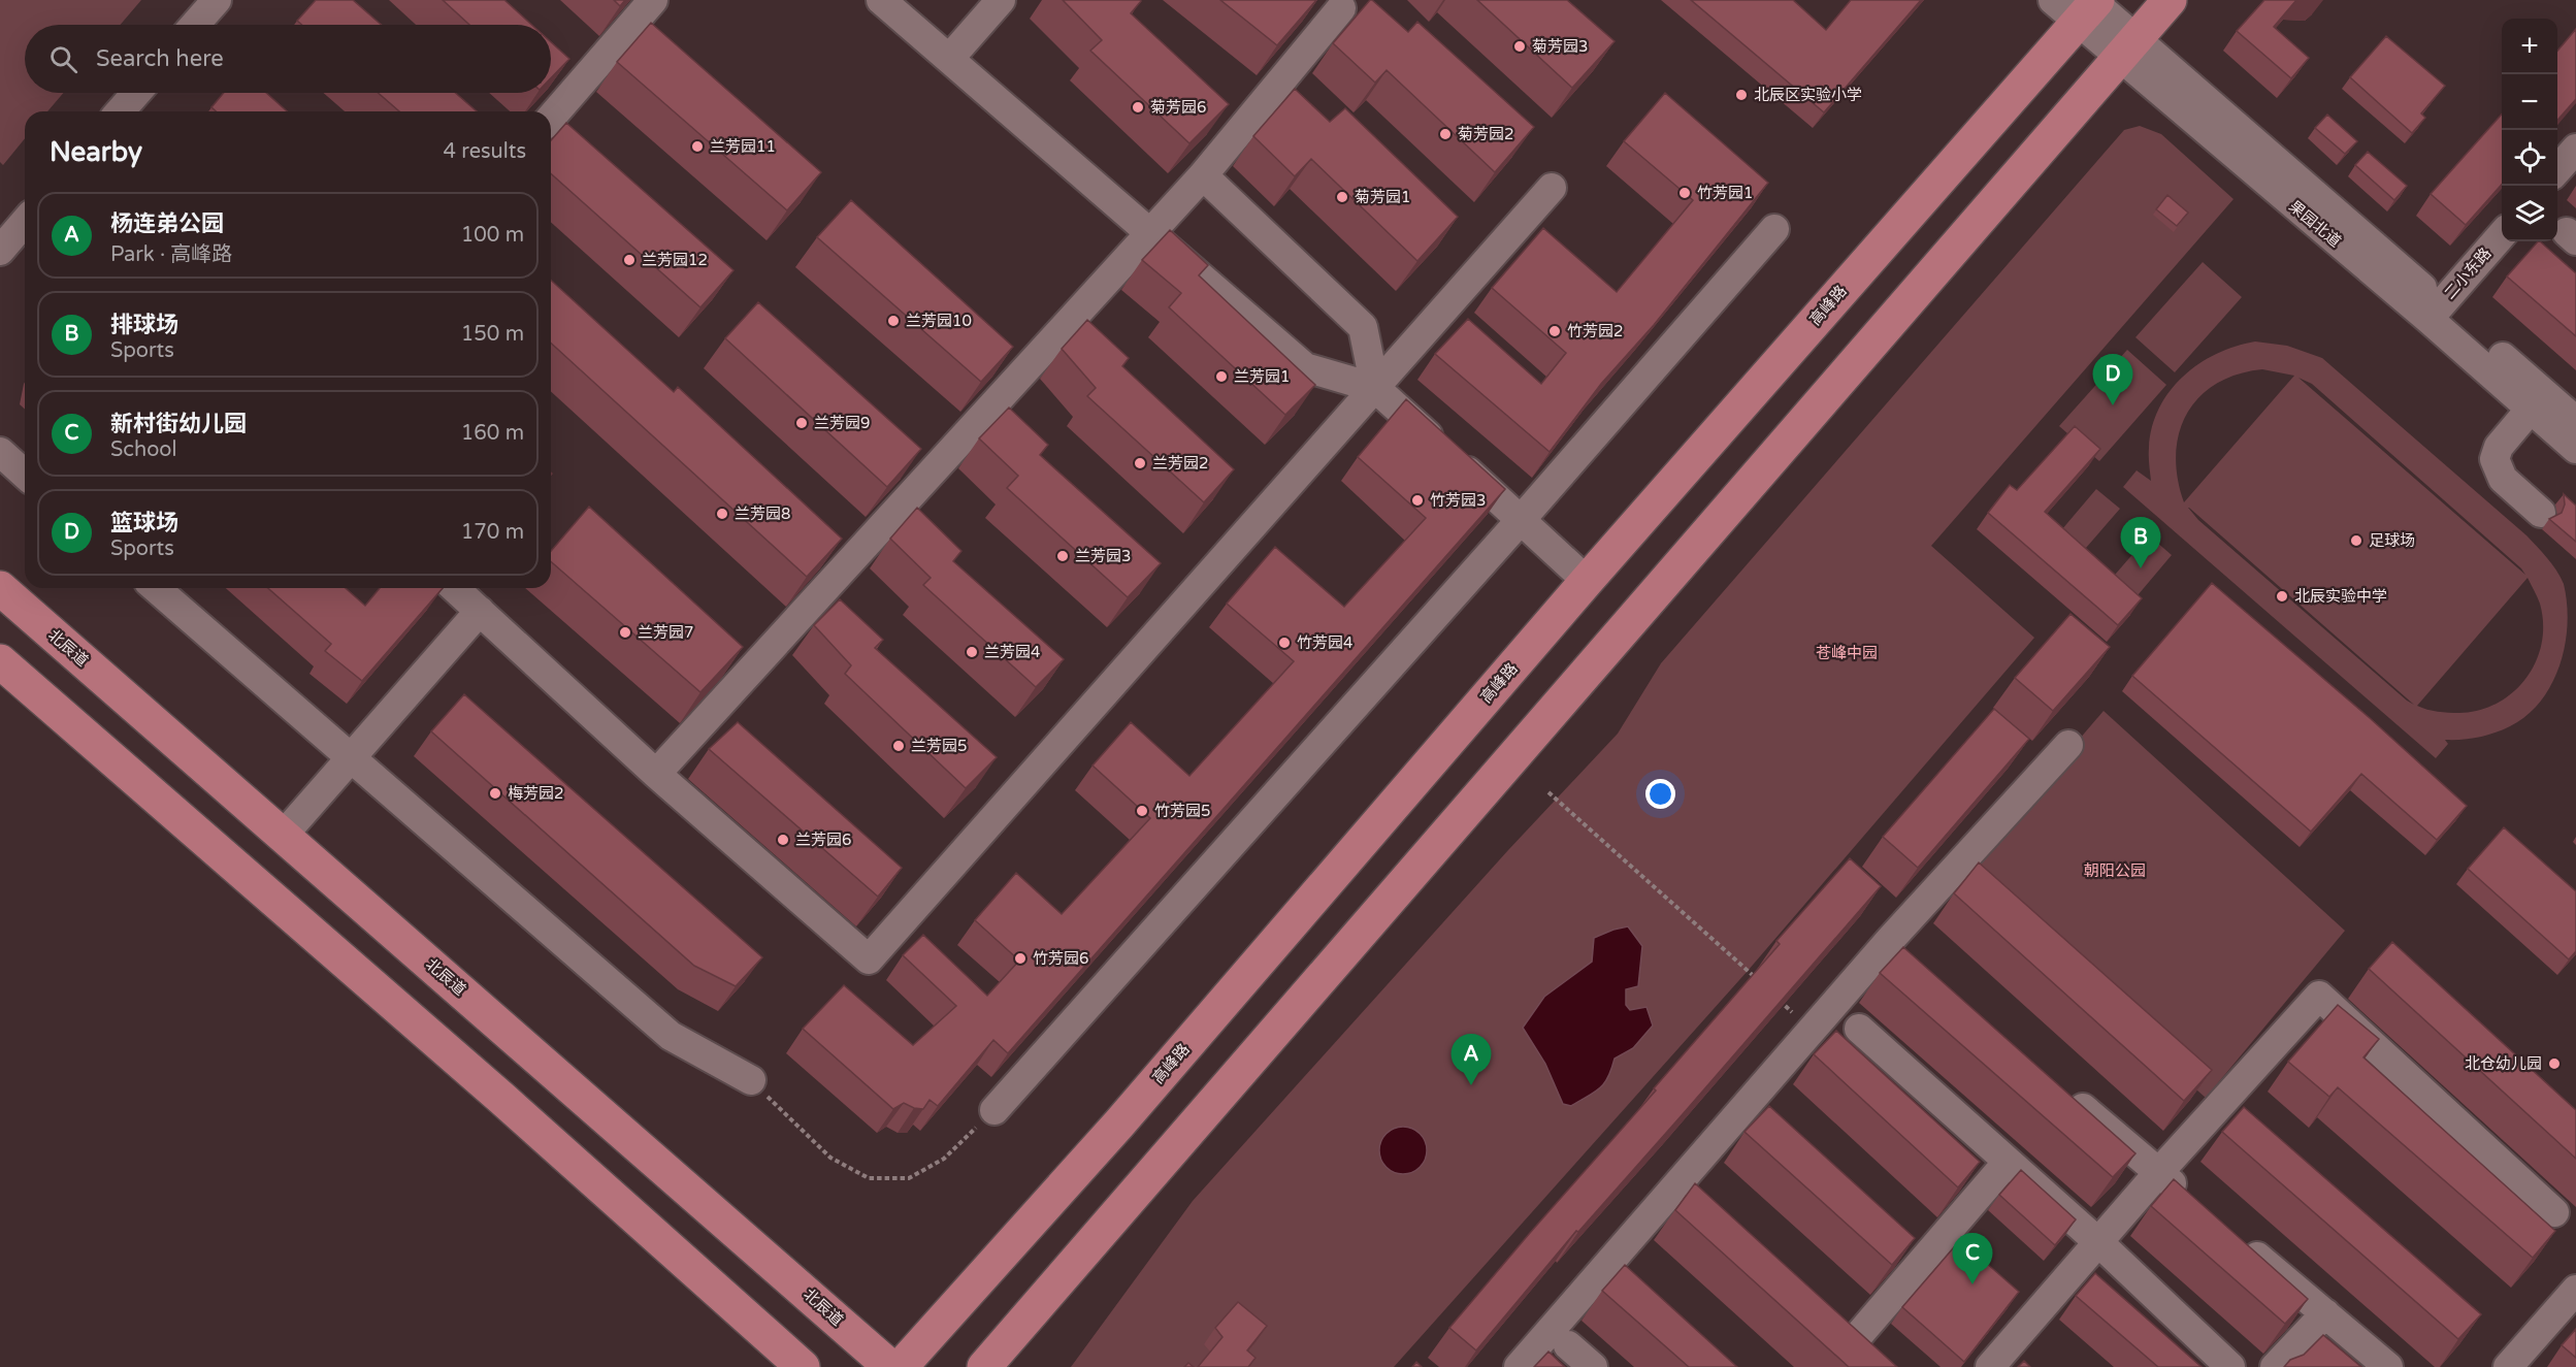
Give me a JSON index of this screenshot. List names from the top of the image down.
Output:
{
  "streets": {
    "main road": ["高峰路", "北辰道"],
    "street": ["果园北道", "二小东路"]
  },
  "crossings": [
    ["果园北道", "二小东路"],
    ["果园北道", "高峰路"]
  ],
  "parks": ["苍峰中园", "朝阳公园"],
  "places": [
    "菊芳园3",
    "北辰区实验小学",
    "菊芳园6",
    "菊芳园2",
    "兰芳园11",
    "竹芳园1",
    "菊芳园1",
    "兰芳园12",
    "兰芳园10",
    "竹芳园2",
    "兰芳园1",
    "兰芳园9",
    "兰芳园2",
    "竹芳园3",
    "兰芳园8",
    "足球场",
    "兰芳园3",
    "北辰实验中学",
    "兰芳园7",
    "竹芳园4",
    "兰芳园4",
    "兰芳园5",
    "梅芳园2",
    "竹芳园5",
    "兰芳园6",
    "竹芳园6",
    "北仓幼儿园"
  ],
  "page": {
    "map_buttons": ["+", "−"],
    "search": "Search here",
    "heading": ["Nearby", "4 results"],
    "list": [
      {
        "mark": "A",
        "name": "杨连弟公园",
        "note": "Park · 高峰路",
        "value": "100 m"
      },
      {
        "mark": "B",
        "name": "排球场",
        "note": "Sports",
        "value": "150 m"
      },
      {
        "mark": "C",
        "name": "新村街幼儿园",
        "note": "School",
        "value": "160 m"
      },
      {
        "mark": "D",
        "name": "篮球场",
        "note": "Sports",
        "value": "170 m"
      }
    ],
    "pins": [
      "D",
      "B",
      "A",
      "C"
    ]
  }
}
